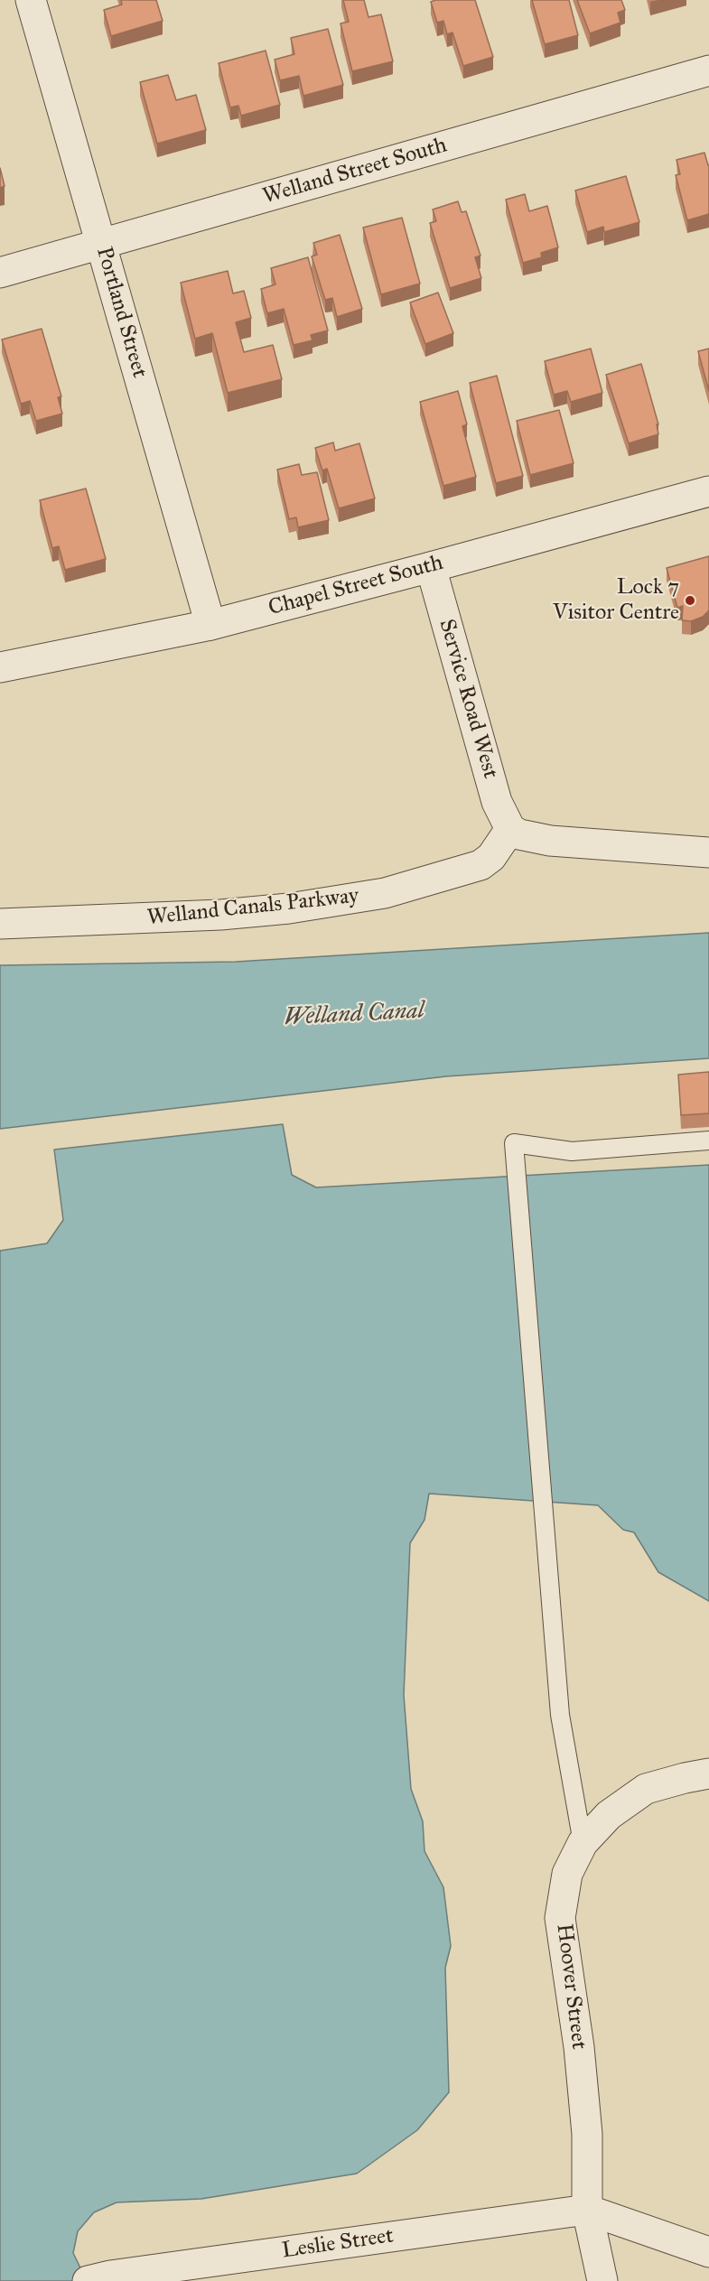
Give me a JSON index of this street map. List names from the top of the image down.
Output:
{
  "streets": {
    "street": [
      "Welland Street South",
      "Portland Street",
      "Chapel Street South",
      "Service Road West",
      "Welland Canals Parkway",
      "Hoover Street",
      "Leslie Street"
    ]
  },
  "crossings": [
    ["Welland Street South", "Portland Street"],
    ["Portland Street", "Chapel Street South"],
    ["Chapel Street South", "Service Road West"],
    ["Service Road West", "Welland Canals Parkway"],
    ["Hoover Street", "Leslie Street"]
  ],
  "water": ["Welland Canal"],
  "places": ["Lock 7 Visitor Centre"]
}
